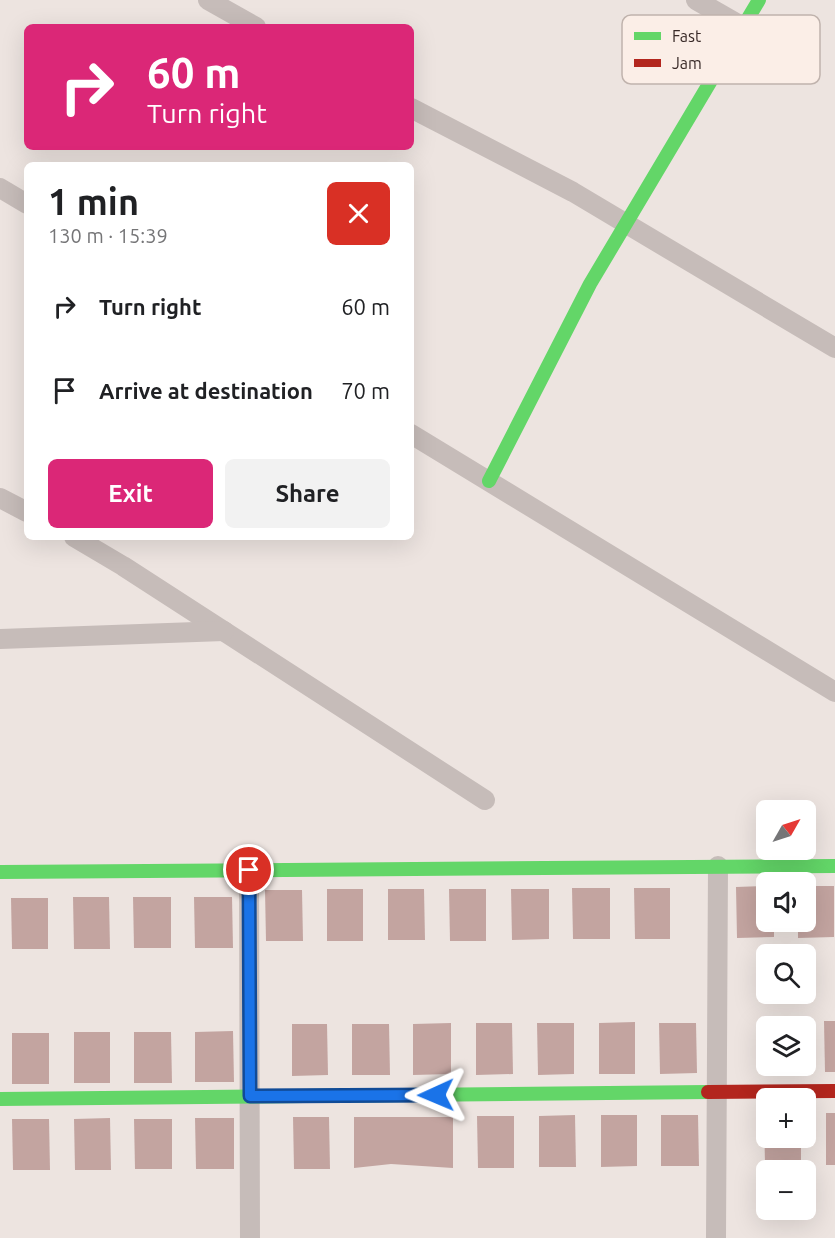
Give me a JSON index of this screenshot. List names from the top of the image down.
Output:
{
  "legend": ["Fast", "Jam"],
  "north": "top right",
  "page": {
    "turn": ["60 m", "Turn right"],
    "heading": ["1 min", "130 m · 15:39"],
    "list": [
      {
        "name": "Turn right",
        "value": "60 m"
      },
      {
        "name": "Arrive at destination",
        "value": "70 m"
      }
    ],
    "buttons": ["Exit", "Share"],
    "map_buttons": ["+", "−"]
  }
}
